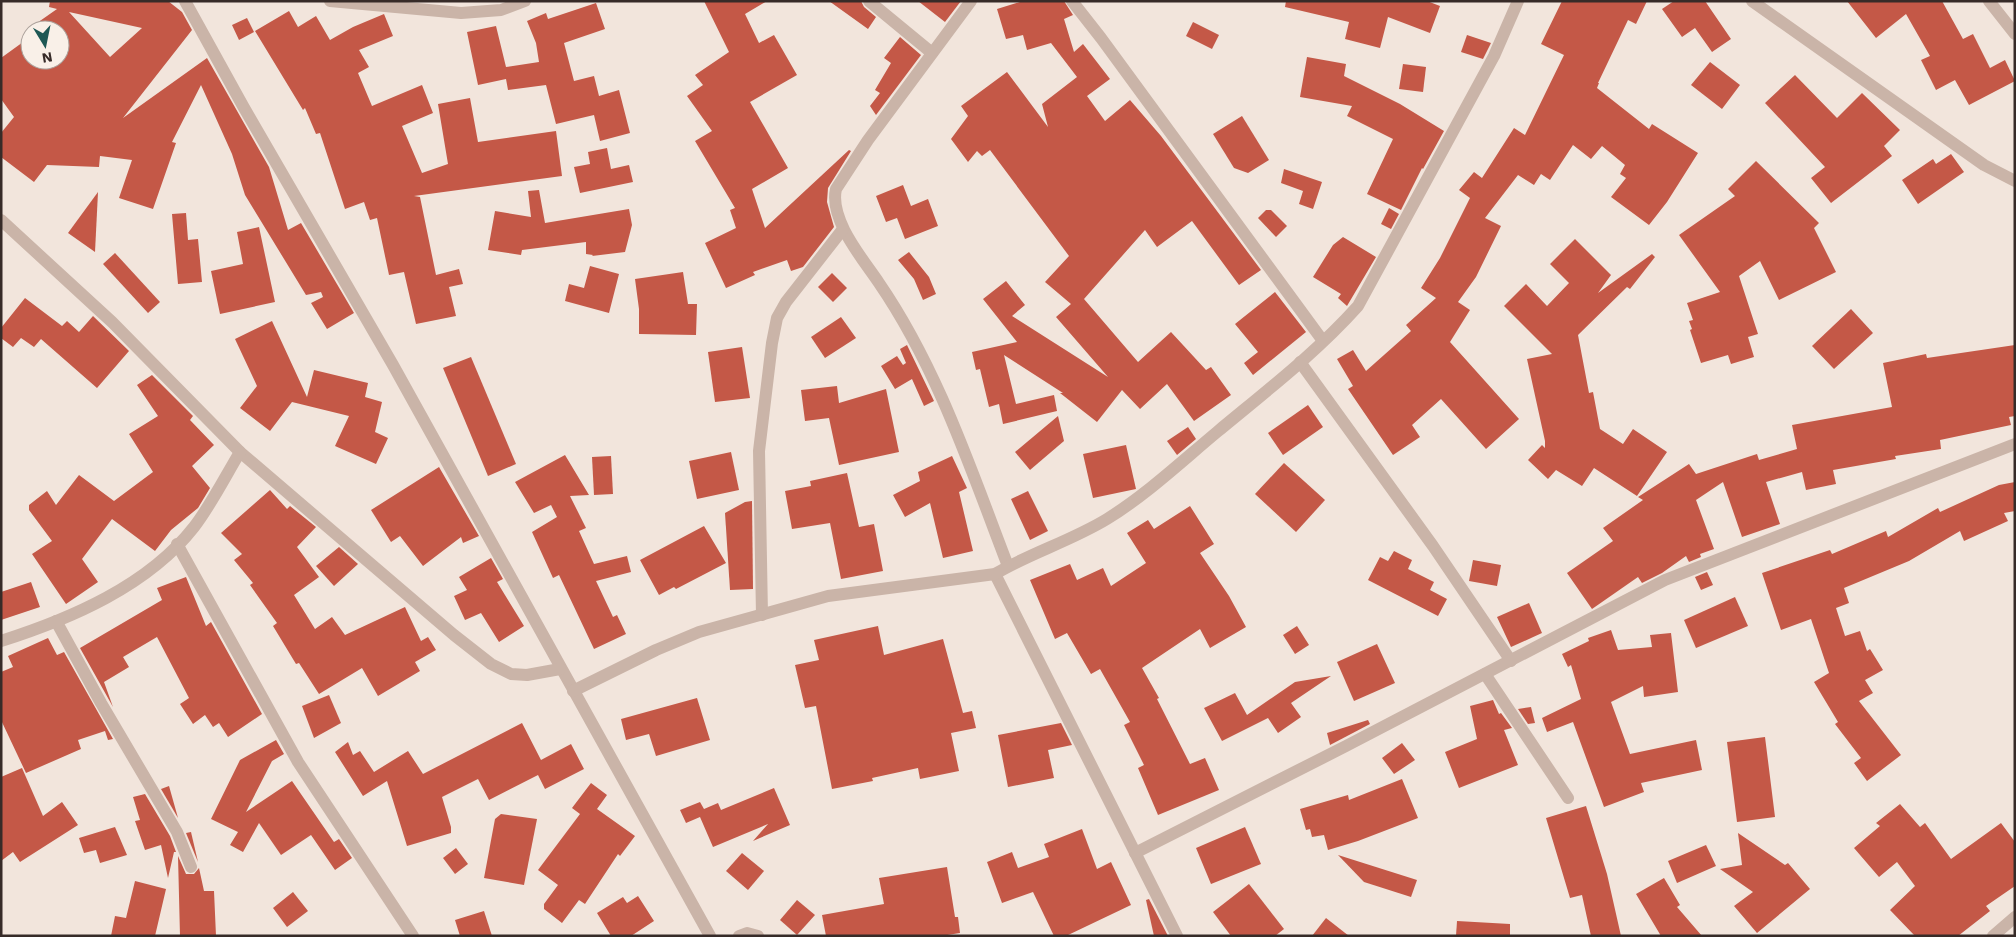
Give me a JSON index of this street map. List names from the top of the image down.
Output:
{
  "north": "bottom"
}
